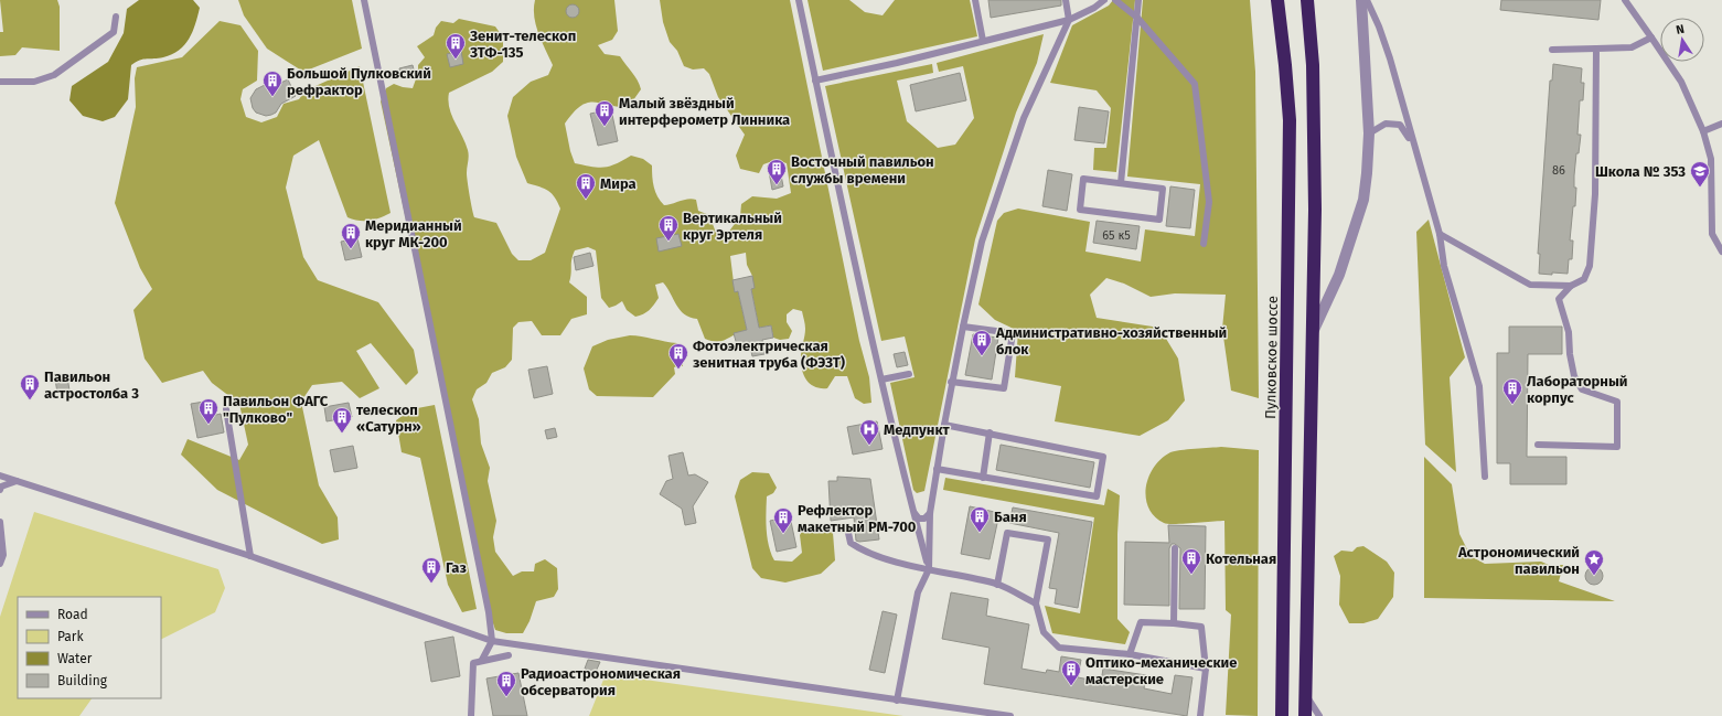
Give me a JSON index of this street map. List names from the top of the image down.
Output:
{
  "streets": {
    "highway": ["Пулковское шоссе"]
  },
  "places": {
    "building": [
      "Зенит-телескоп ЗТФ-135",
      "Большой Пулковский рефрактор",
      "Малый звёздный интерферометр Линника",
      "Восточный павильон службы времени",
      "Мира",
      "Вертикальный круг Эртеля",
      "Меридианный круг МК-200",
      "Административно-хозяйственный блок",
      "Фотоэлектрическая зенитная труба (ФЭЗТ)",
      "Павильон астростолба 3",
      "Лабораторный корпус",
      "Павильон ФАГС \"Пулково\"",
      "телескоп «Сатурн»",
      "Баня",
      "Рефлектор макетный РМ-700",
      "Котельная",
      "Газ",
      "Оптико-механические мастерские",
      "Радиоастрономическая обсерватория"
    ],
    "school or university": ["Школа № 353"],
    "hospital": ["Медпункт"],
    "place": ["Астрономический павильон"]
  },
  "house_numbers": ["86", "65 к5"],
  "legend": [
    "Road",
    "Park",
    "Water",
    "Building"
  ],
  "north": "top"
}
